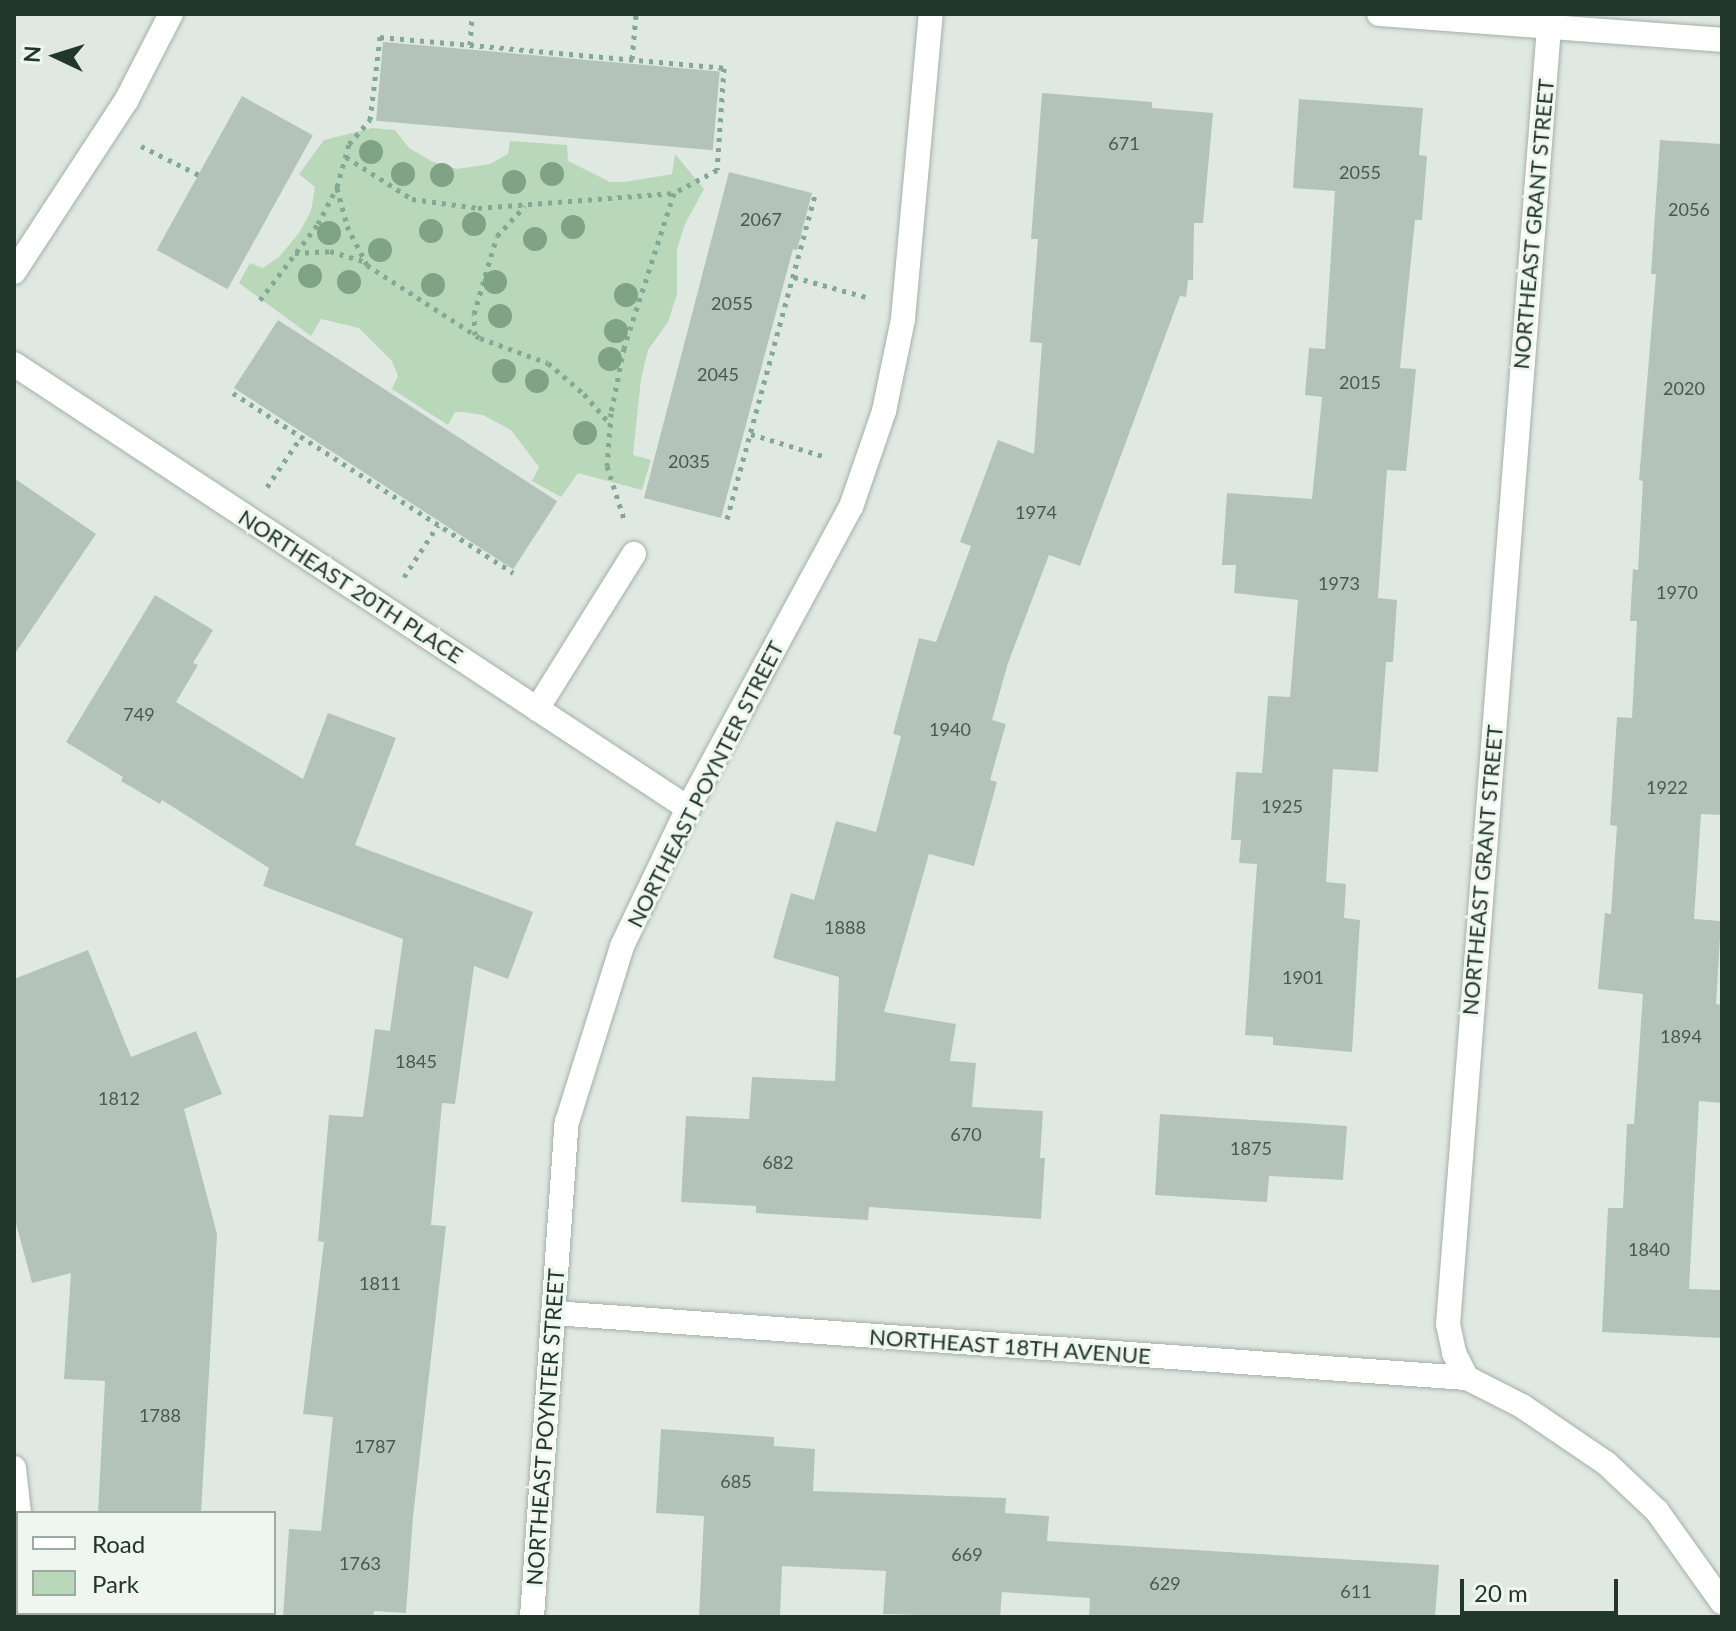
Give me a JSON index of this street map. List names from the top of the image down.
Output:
{
  "streets": {
    "street": [
      "NORTHEAST GRANT STREET",
      "NORTHEAST 20TH PLACE",
      "NORTHEAST POYNTER STREET",
      "NORTHEAST 18TH AVENUE"
    ]
  },
  "crossings": [
    ["NORTHEAST GRANT STREET", "NORTHEAST 18TH AVENUE"],
    ["NORTHEAST 20TH PLACE", "NORTHEAST POYNTER STREET"],
    ["NORTHEAST POYNTER STREET", "NORTHEAST 18TH AVENUE"]
  ],
  "house_numbers": [
    "671",
    "2055",
    "2056",
    "2067",
    "2055",
    "2045",
    "2015",
    "2020",
    "2035",
    "1974",
    "1973",
    "1970",
    "749",
    "1940",
    "1922",
    "1925",
    "1888",
    "1901",
    "1894",
    "1845",
    "1812",
    "670",
    "1875",
    "682",
    "1840",
    "1811",
    "1788",
    "1787",
    "685",
    "669",
    "1763",
    "629",
    "611"
  ],
  "legend": ["Road", "Park"],
  "scale_bar": "20 m",
  "north": "left"
}
